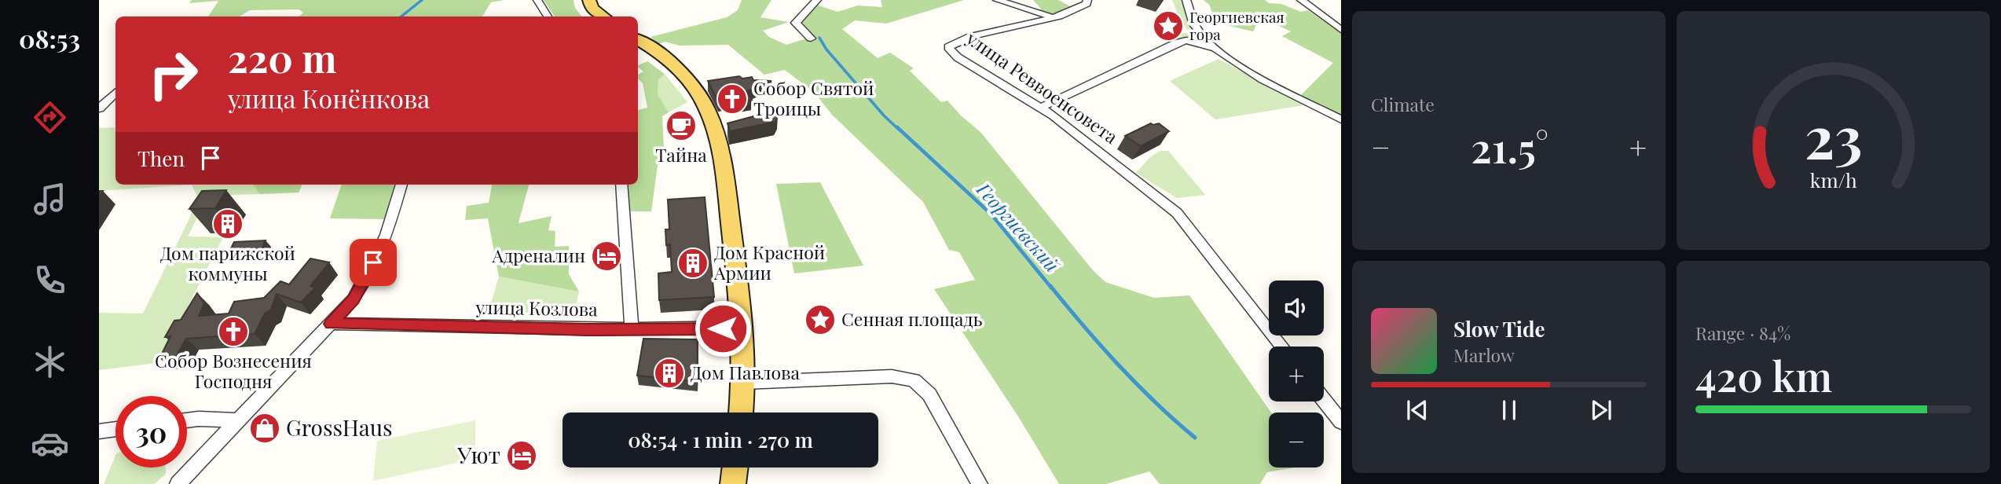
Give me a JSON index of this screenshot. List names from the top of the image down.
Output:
{
  "streets": {
    "street": ["улица Реввоенсовета", "улица Козлова"]
  },
  "water": ["Георгиевский"],
  "places": {
    "place": ["Георгиевская гора", "Сенная площадь"],
    "church": ["Собор Святой Троицы", "Собор Вознесения Господня"],
    "cafe": ["Тайна"],
    "building": ["Дом парижской коммуны", "Дом Красной Армии", "Дом Павлова"],
    "hotel": ["Адреналин", "Уют"],
    "shop": ["GrossHaus"]
  },
  "page": {
    "tabs": "08:53",
    "tile": [
      "Climate",
      ["Range · 84%", "420 km"]
    ],
    "turn": ["220 m", "улица Конёнкова"],
    "heat": ["−", "21.5°", "+"],
    "then": "Then",
    "map_buttons": ["+", "−"],
    "song": ["Slow Tide", "Marlow"],
    "limit": "30",
    "trip": "08:54 · 1 min · 270 m",
    "gauge": ["23", "km/h"]
  }
}
